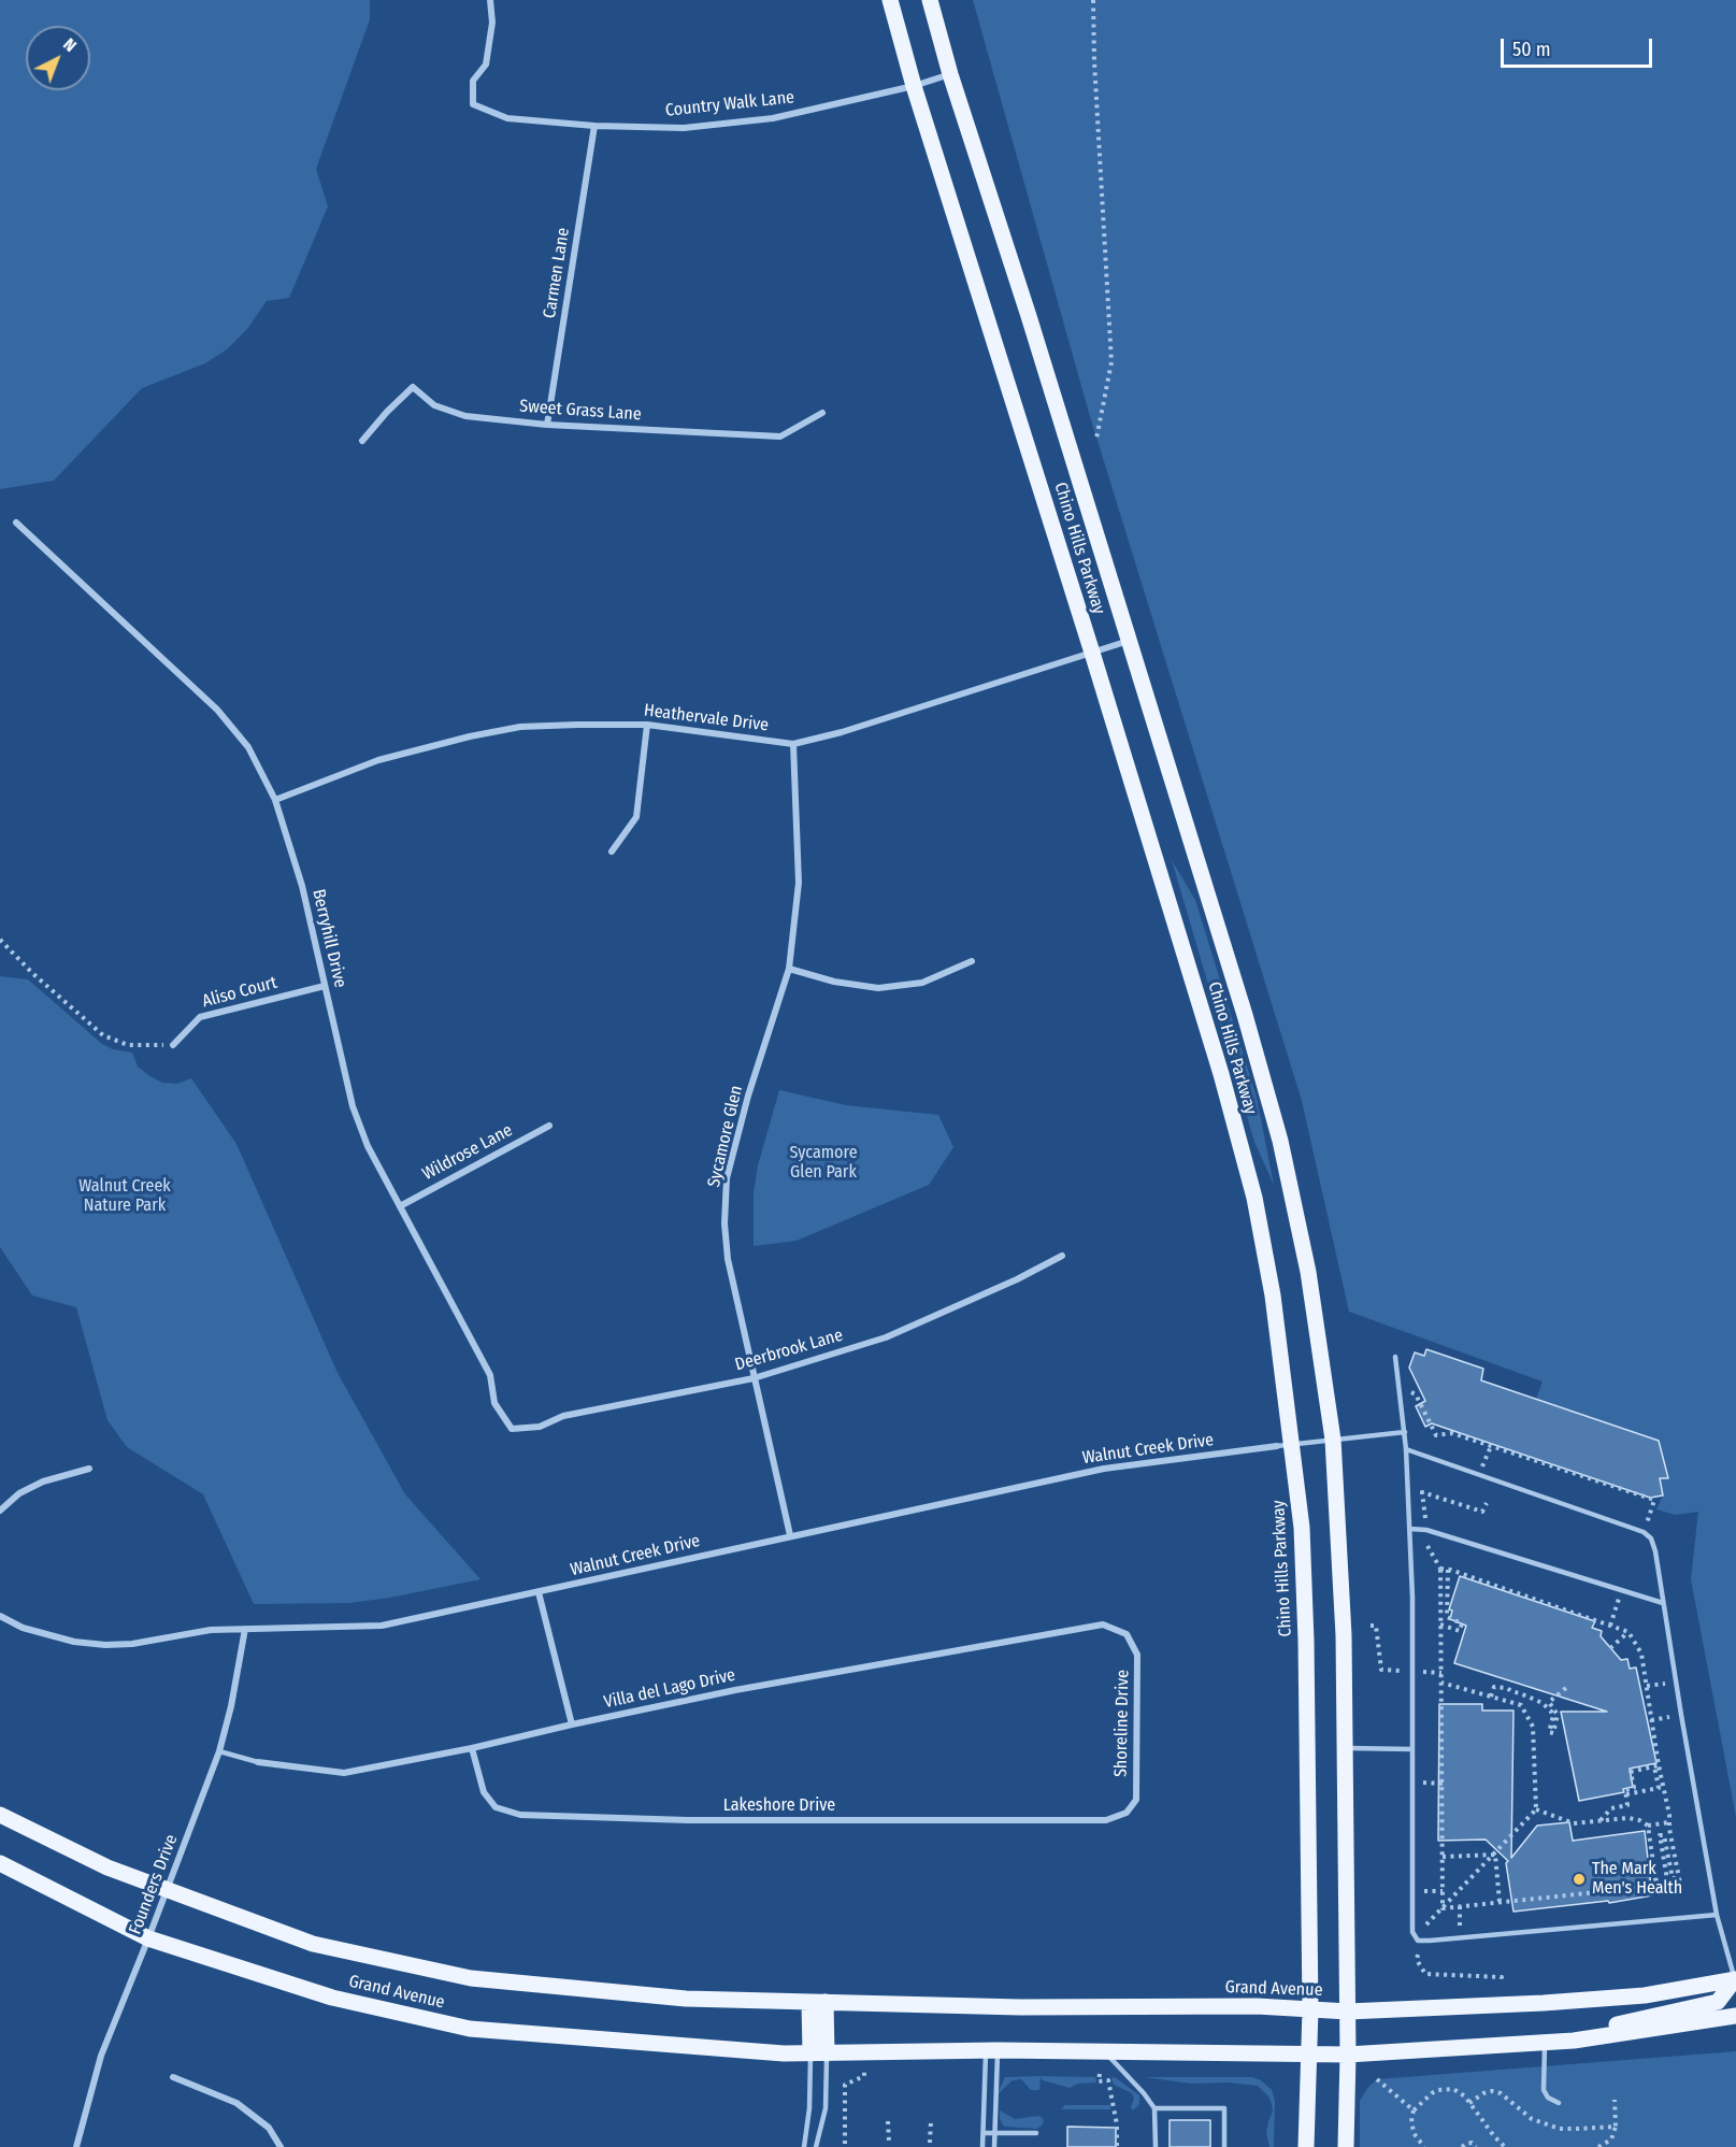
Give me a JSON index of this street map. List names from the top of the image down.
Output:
{
  "streets": {
    "main road": ["Chino Hills Parkway", "Grand Avenue"],
    "street": [
      "Country Walk Lane",
      "Carmen Lane",
      "Sweet Grass Lane",
      "Heathervale Drive",
      "Berryhill Drive",
      "Aliso Court",
      "Sycamore Glen",
      "Wildrose Lane",
      "Deerbrook Lane",
      "Walnut Creek Drive",
      "Villa del Lago Drive",
      "Shoreline Drive",
      "Lakeshore Drive",
      "Founders Drive"
    ]
  },
  "crossings": [
    ["Country Walk Lane", "Carmen Lane"],
    ["Country Walk Lane", "Chino Hills Parkway"],
    ["Carmen Lane", "Sweet Grass Lane"],
    ["Chino Hills Parkway", "Heathervale Drive"],
    ["Chino Hills Parkway", "Walnut Creek Drive"],
    ["Chino Hills Parkway", "Grand Avenue"],
    ["Heathervale Drive", "Berryhill Drive"],
    ["Heathervale Drive", "Sycamore Glen"],
    ["Berryhill Drive", "Aliso Court"],
    ["Berryhill Drive", "Wildrose Lane"],
    ["Berryhill Drive", "Deerbrook Lane"],
    ["Sycamore Glen", "Deerbrook Lane"],
    ["Sycamore Glen", "Walnut Creek Drive"],
    ["Walnut Creek Drive", "Founders Drive"],
    ["Villa del Lago Drive", "Shoreline Drive"],
    ["Villa del Lago Drive", "Lakeshore Drive"],
    ["Villa del Lago Drive", "Founders Drive"],
    ["Shoreline Drive", "Lakeshore Drive"],
    ["Founders Drive", "Grand Avenue"]
  ],
  "parks": ["Sycamore Glen Park", "Walnut Creek Nature Park"],
  "places": ["The Mark Men's Health"],
  "scale_bar": "50 m",
  "north": "top right"
}
